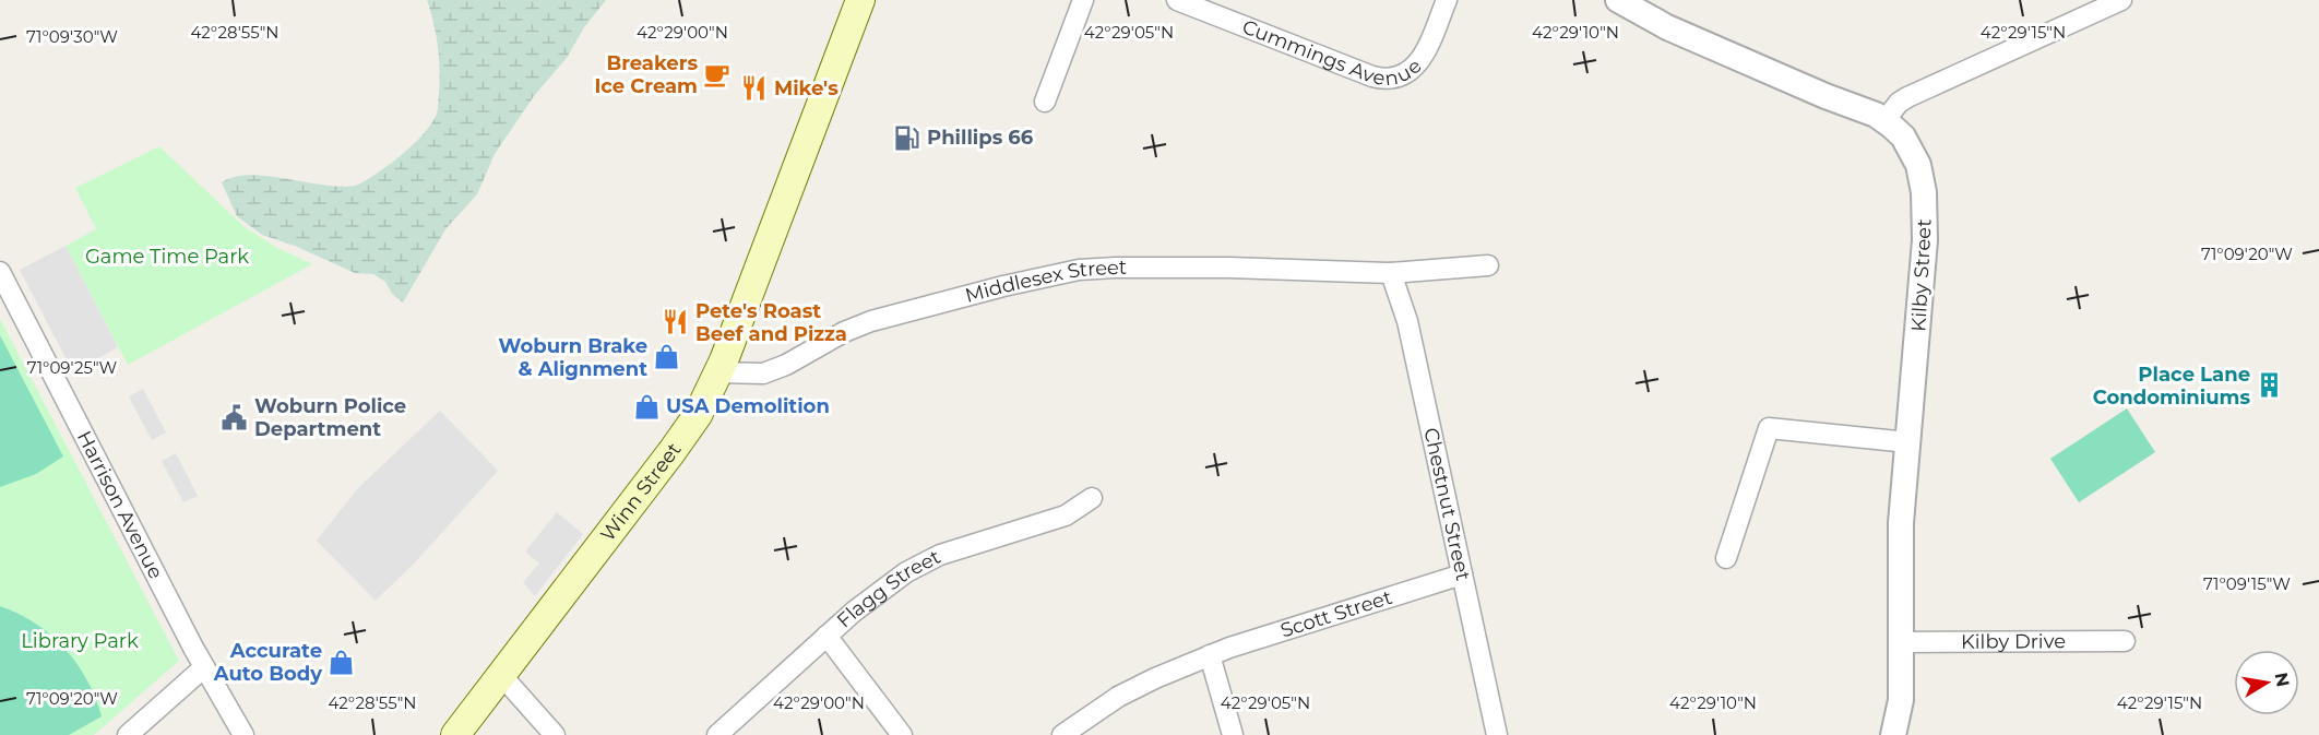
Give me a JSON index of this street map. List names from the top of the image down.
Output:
{
  "streets": {
    "main road": ["Winn Street"],
    "street": [
      "Cummings Avenue",
      "Kilby Street",
      "Middlesex Street",
      "Chestnut Street",
      "Harrison Avenue",
      "Flagg Street",
      "Scott Street",
      "Kilby Drive"
    ]
  },
  "crossings": [
    ["Kilby Street", "Kilby Drive"],
    ["Middlesex Street", "Winn Street"],
    ["Middlesex Street", "Chestnut Street"],
    ["Chestnut Street", "Scott Street"]
  ],
  "parks": ["Game Time Park", "Library Park"],
  "places": {
    "cafe": ["Breakers Ice Cream"],
    "restaurant": ["Mike's", "Pete's Roast Beef and Pizza"],
    "fuel station": ["Phillips 66"],
    "shop": ["Woburn Brake & Alignment", "USA Demolition", "Accurate Auto Body"],
    "building": ["Place Lane Condominiums"],
    "public building": ["Woburn Police Department"]
  },
  "north": "right",
  "coordinates": [
    "42°28'55\"N",
    "42°29'00\"N",
    "42°29'05\"N",
    "42°29'15\"N",
    "42°29'10\"N",
    "71°09'30\"W",
    "71°09'20\"W",
    "71°09'25\"W",
    "71°09'15\"W"
  ]
}
